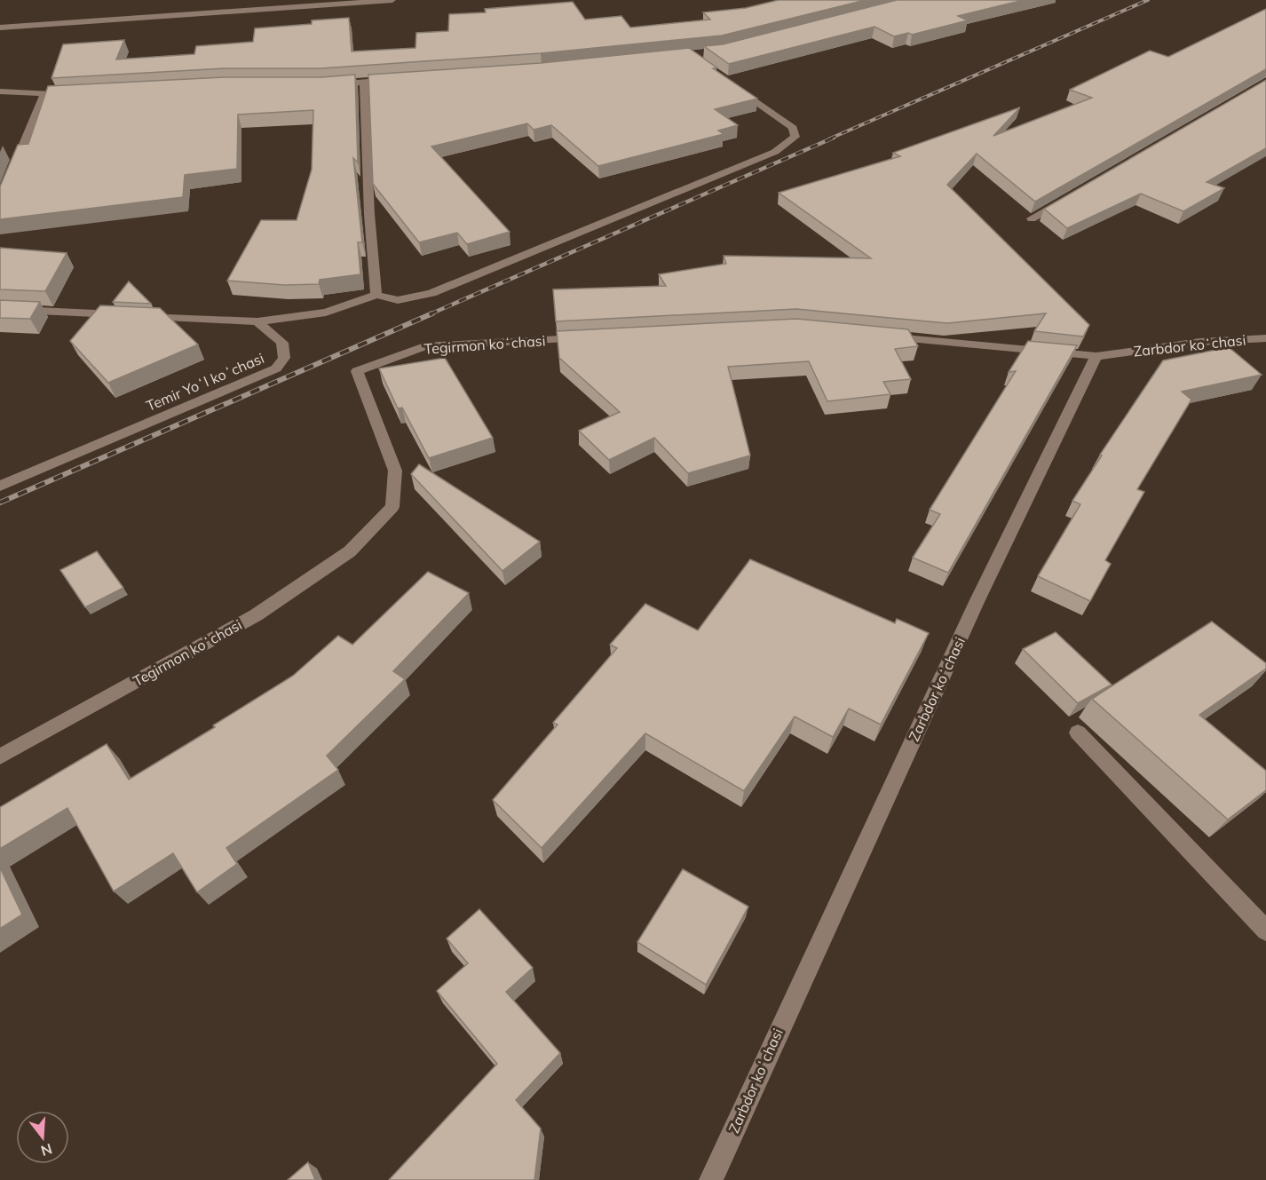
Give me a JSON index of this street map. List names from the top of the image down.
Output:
{
  "streets": {
    "street": ["Tegirmon koʻchasi", "Zarbdor koʻchasi", "Temir Yoʻl koʻchasi"]
  },
  "north": "bottom"
}
